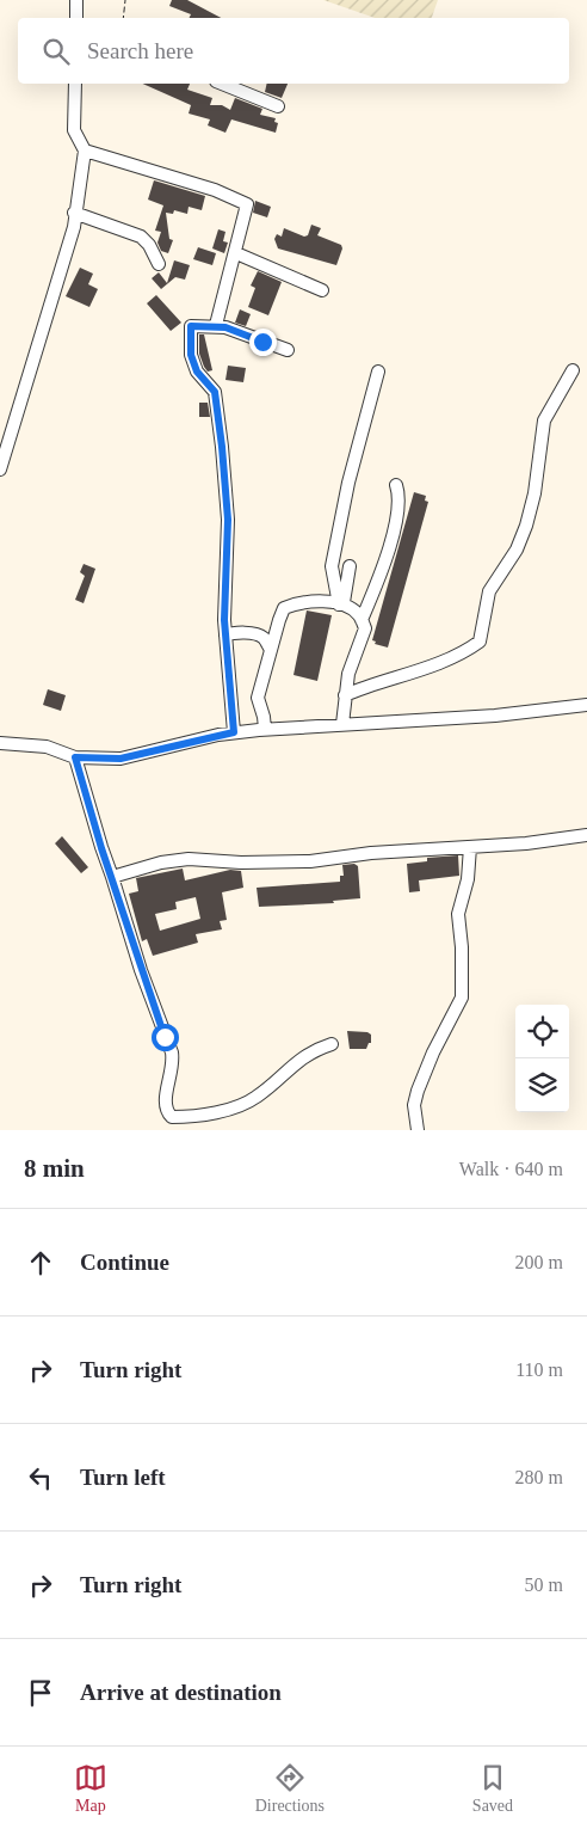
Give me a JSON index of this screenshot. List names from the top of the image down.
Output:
{
  "page": {
    "search": "Search here",
    "heading": ["8 min", "Walk · 640 m"],
    "list": [
      ["Continue", "200 m"],
      ["Turn right", "110 m"],
      ["Turn left", "280 m"],
      ["Turn right", "50 m"],
      "Arrive at destination"
    ],
    "nav": ["Map", "Directions", "Saved"]
  }
}
